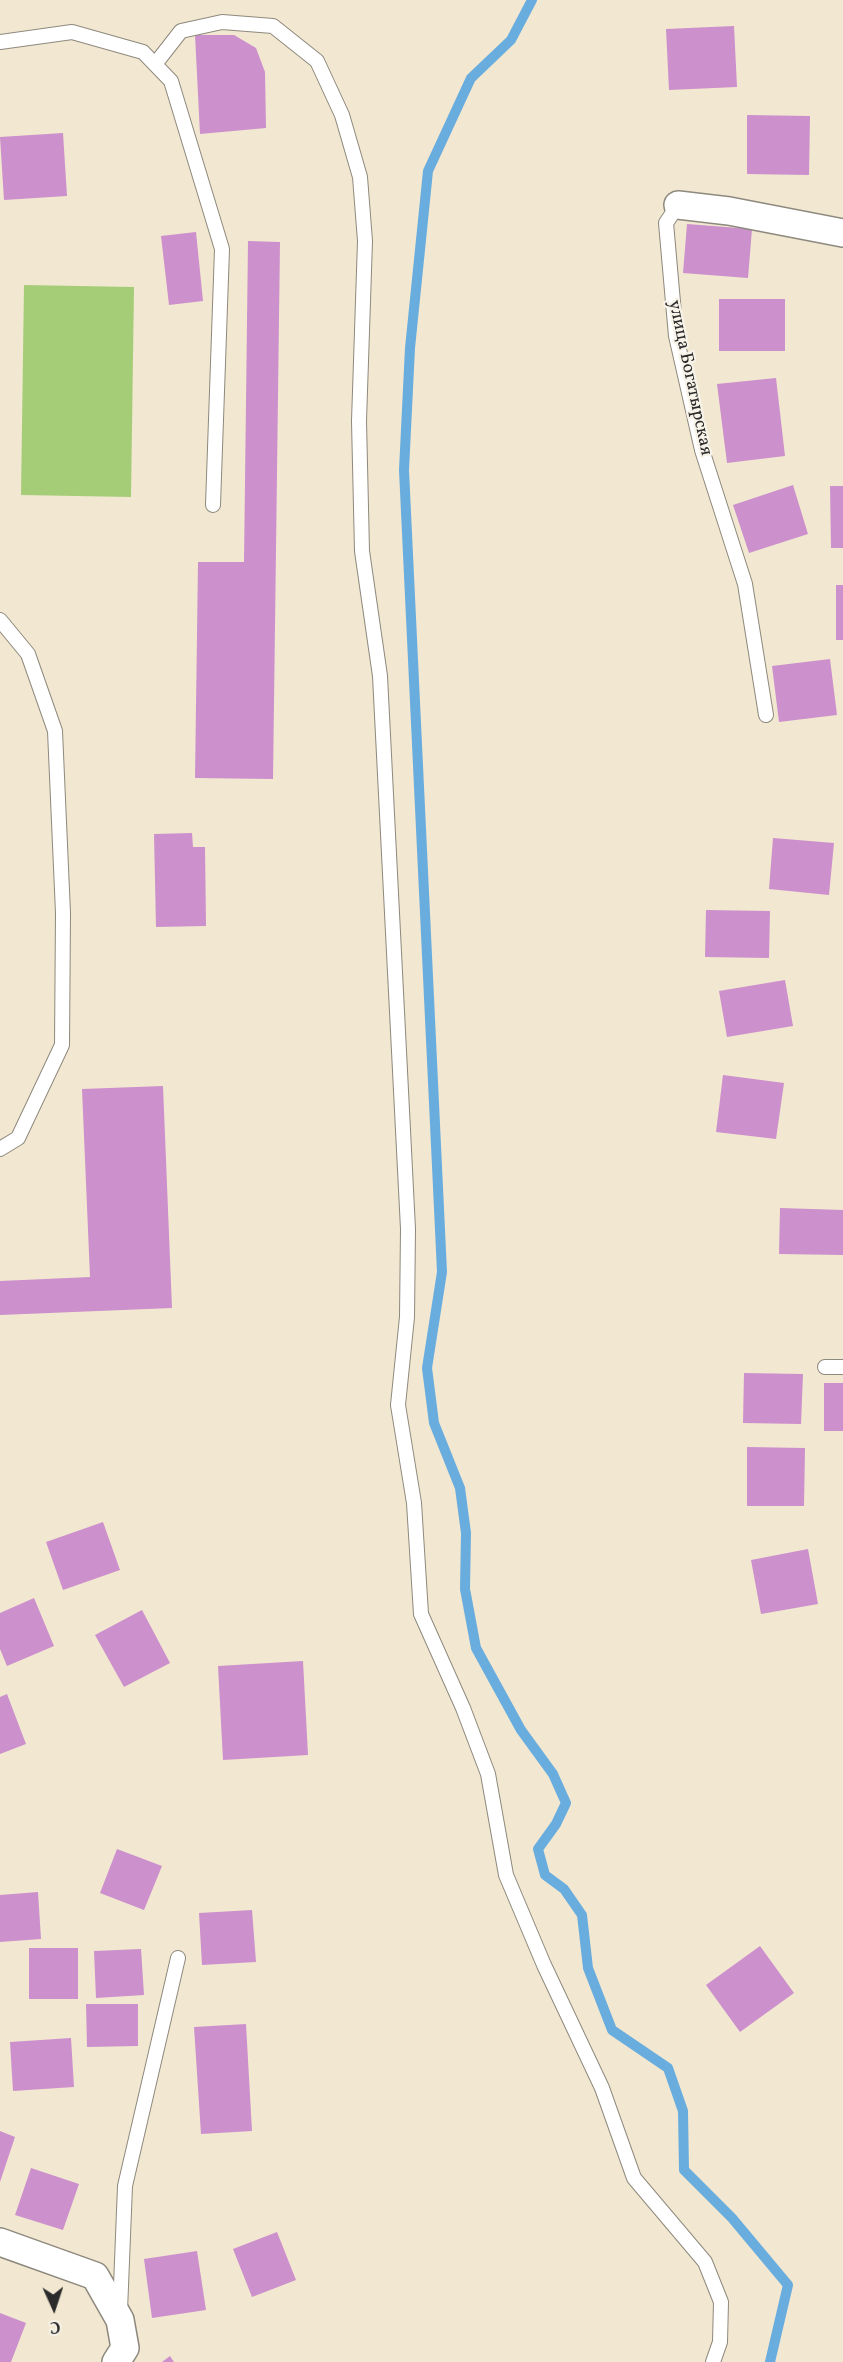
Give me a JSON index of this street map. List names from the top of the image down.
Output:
{
  "streets": {
    "street": ["улица Богатырская"]
  },
  "north": "bottom"
}
